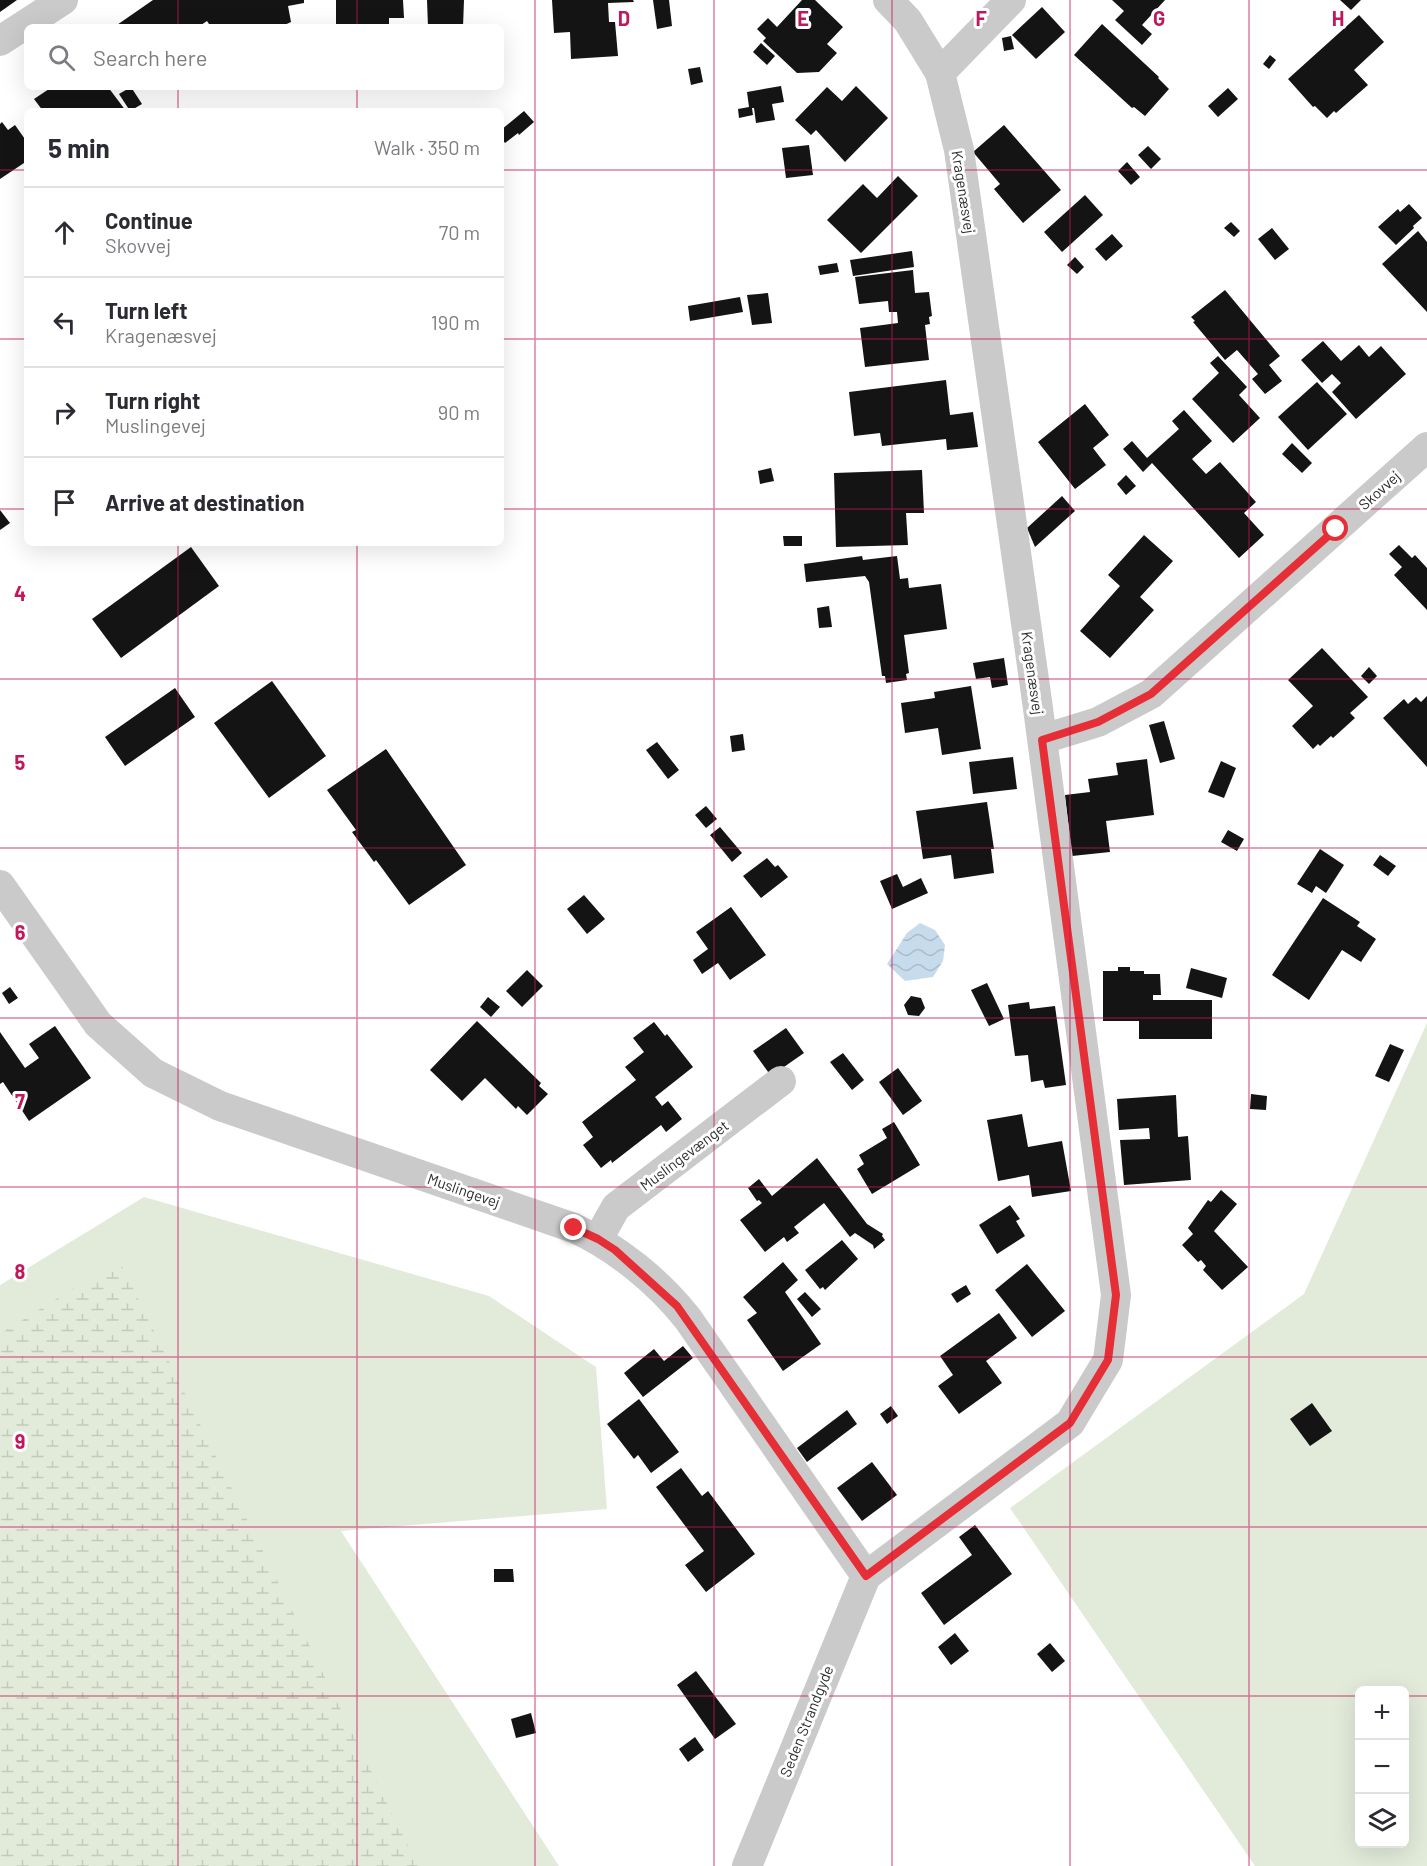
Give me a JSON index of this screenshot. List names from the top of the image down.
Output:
{
  "streets": {
    "street": [
      "Kragenæsvej",
      "Skovvej",
      "Muslingevænget",
      "Muslingevej",
      "Seden Strandgyde"
    ]
  },
  "crossings": [
    ["Kragenæsvej", "Skovvej"],
    ["Kragenæsvej", "Muslingevej"],
    ["Kragenæsvej", "Seden Strandgyde"],
    ["Muslingevænget", "Muslingevej"],
    ["Muslingevej", "Seden Strandgyde"]
  ],
  "page": {
    "search": "Search here",
    "heading": ["5 min", "Walk · 350 m"],
    "list": [
      ["Continue", "Skovvej", "70 m"],
      ["Turn left", "Kragenæsvej", "190 m"],
      ["Turn right", "Muslingevej", "90 m"],
      "Arrive at destination"
    ],
    "map_buttons": ["+", "−"]
  },
  "grid": {
    "columns": [
      "D",
      "E",
      "F",
      "G",
      "H"
    ],
    "rows": [
      "4",
      "5",
      "6",
      "7",
      "8",
      "9"
    ]
  }
}
